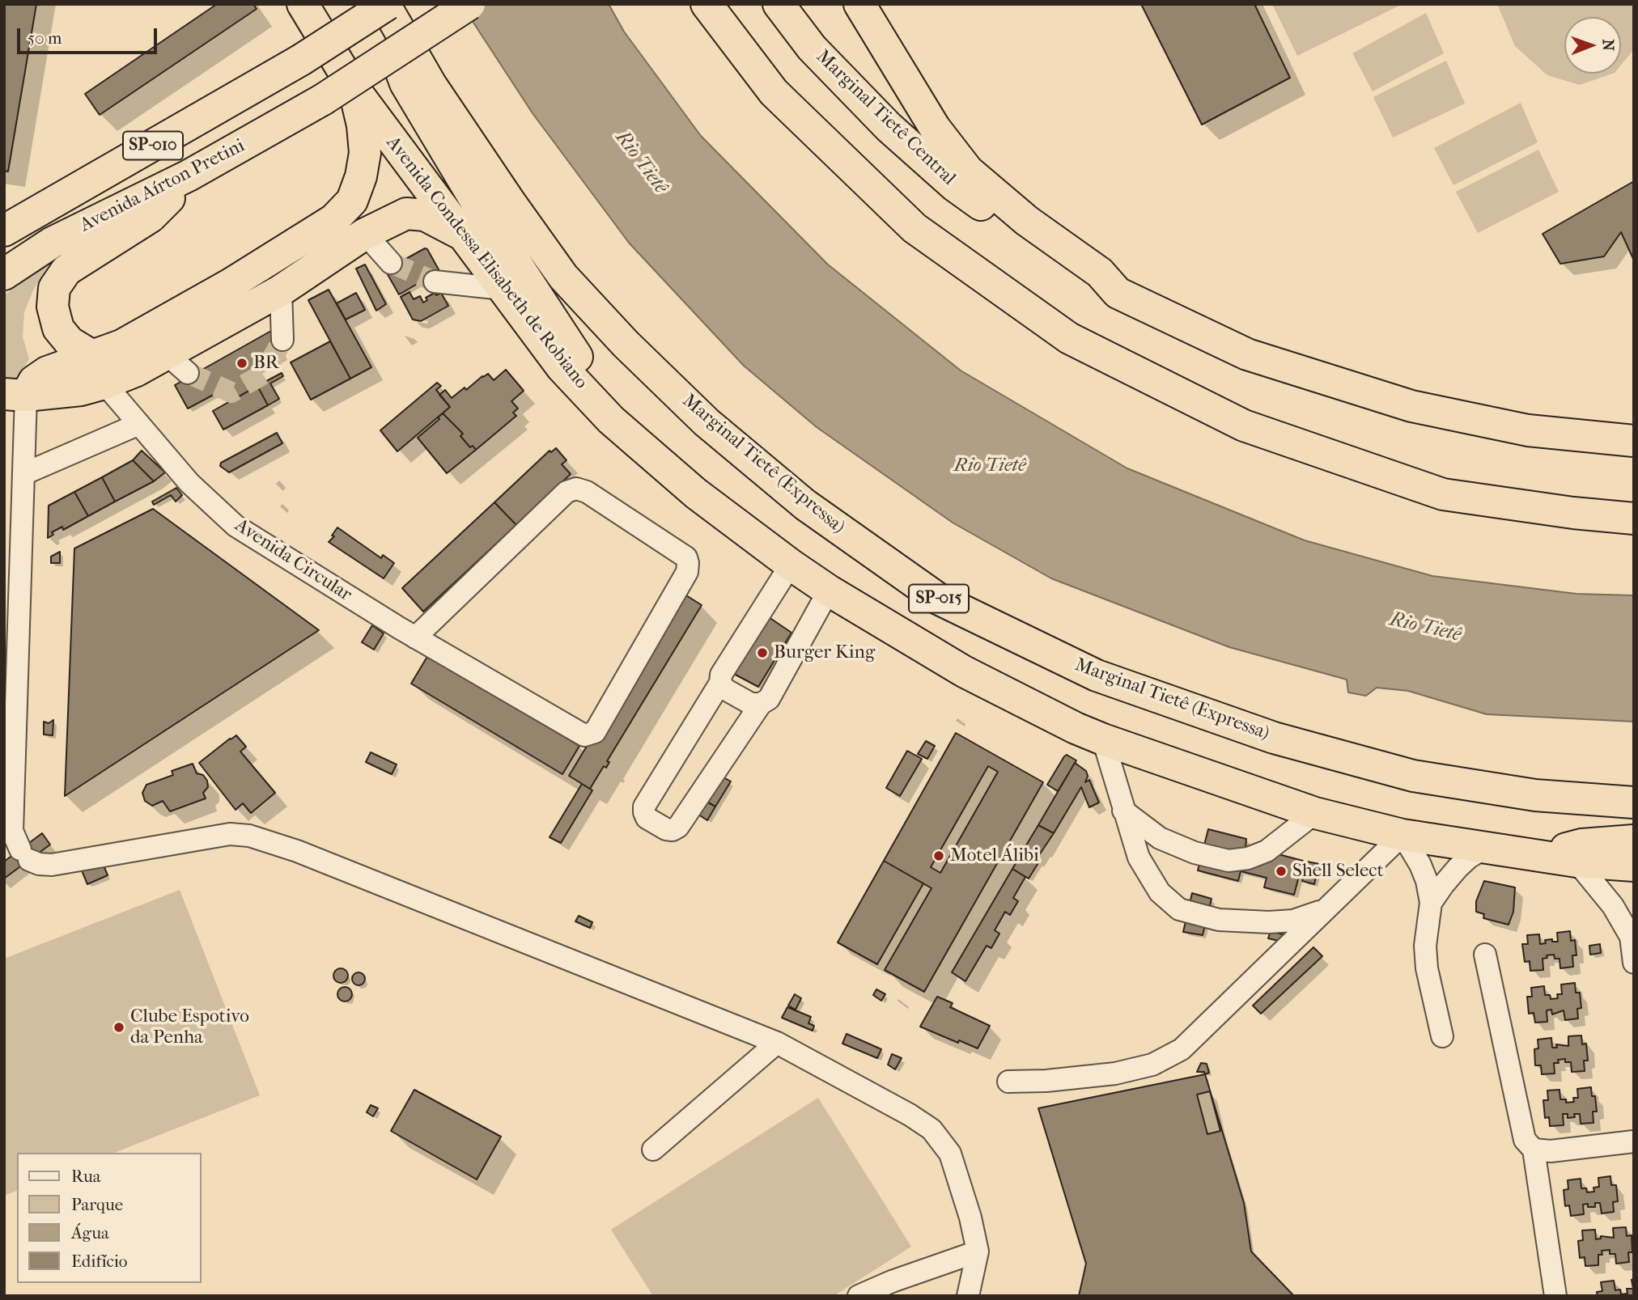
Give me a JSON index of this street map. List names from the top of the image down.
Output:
{
  "streets": {
    "highway": [
      "Marginal Tietê Central",
      "SP-010",
      "Avenida Aírton Pretini",
      "Avenida Condessa Elisabeth de Robiano",
      "Marginal Tietê (Expressa)",
      "SP-015"
    ],
    "street": ["Avenida Circular"]
  },
  "crossings": [
    ["Avenida Aírton Pretini", "Marginal Tietê (Expressa)"]
  ],
  "water": ["Rio Tietê"],
  "places": [
    "BR",
    "Burger King",
    "Motel Álibi",
    "Shell Select",
    "Clube Espotivo da Penha"
  ],
  "legend": [
    "Rua",
    "Parque",
    "Água",
    "Edifício"
  ],
  "scale_bar": "50 m",
  "north": "right"
}
